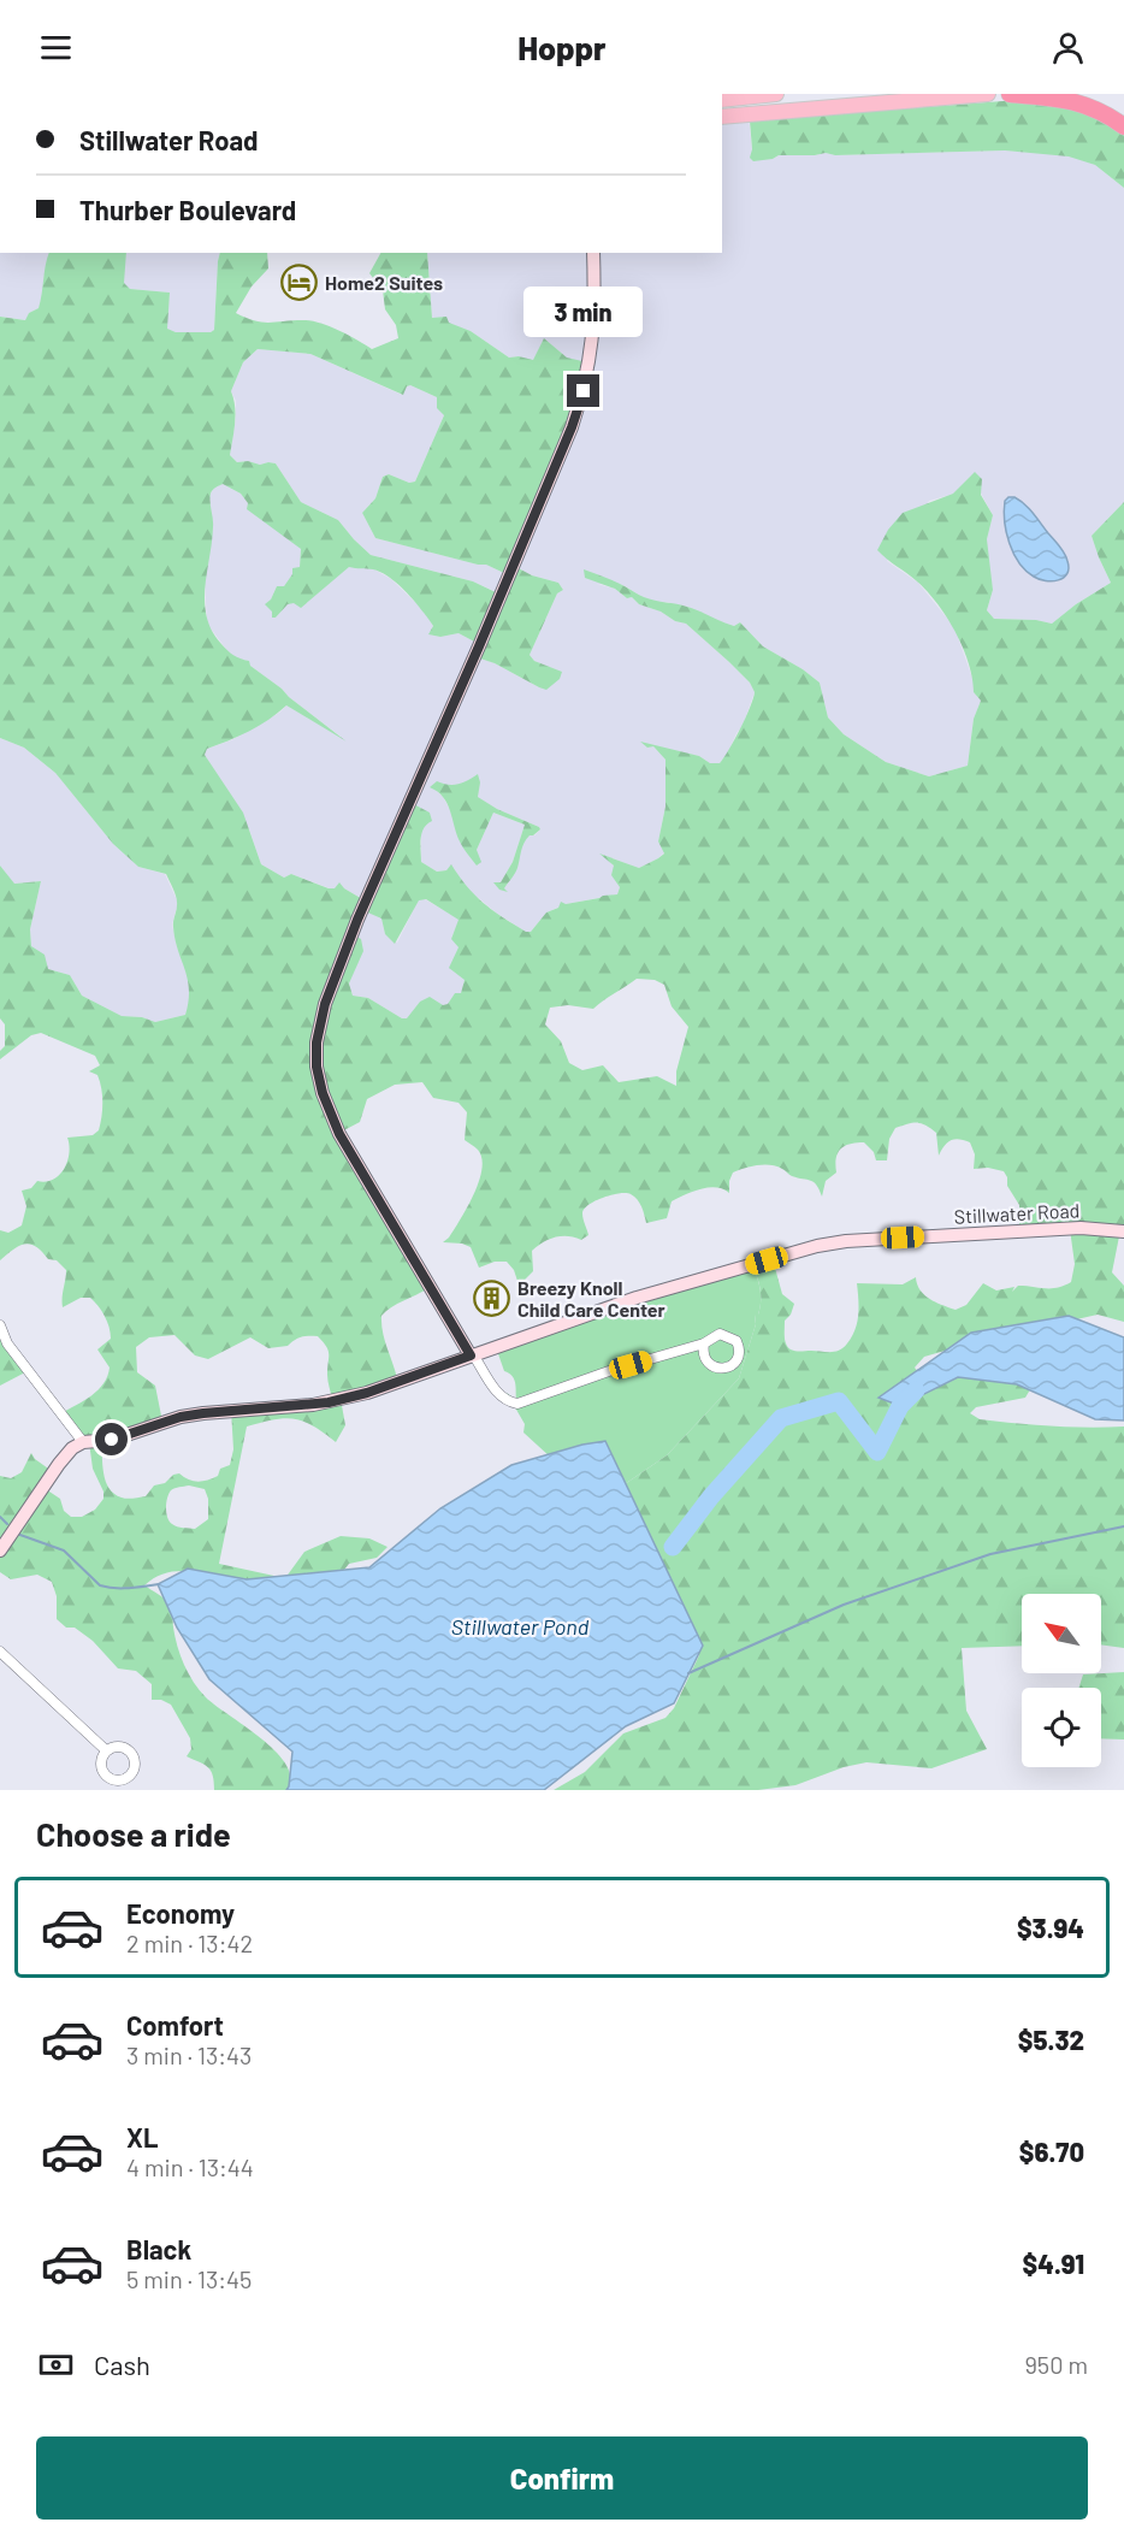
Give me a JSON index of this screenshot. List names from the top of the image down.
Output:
{
  "streets": {
    "street": ["Stillwater Road"]
  },
  "water": ["Stillwater Pond"],
  "places": {
    "hotel": ["Home2 Suites"],
    "building": ["Breezy Knoll Child Care Center"]
  },
  "north": "top left",
  "page": {
    "header": "Hoppr",
    "banner": ["Stillwater Road", "Thurber Boulevard"],
    "bubble": "3 min",
    "heading": "Choose a ride",
    "list": [
      {
        "name": "Economy",
        "note": "2 min · 13:42",
        "value": "$3.94"
      },
      {
        "name": "Comfort",
        "note": "3 min · 13:43",
        "value": "$5.32"
      },
      {
        "name": "XL",
        "note": "4 min · 13:44",
        "value": "$6.70"
      },
      {
        "name": "Black",
        "note": "5 min · 13:45",
        "value": "$4.91"
      }
    ],
    "pay": ["Cash", "950 m"],
    "buttons": "Confirm"
  }
}
